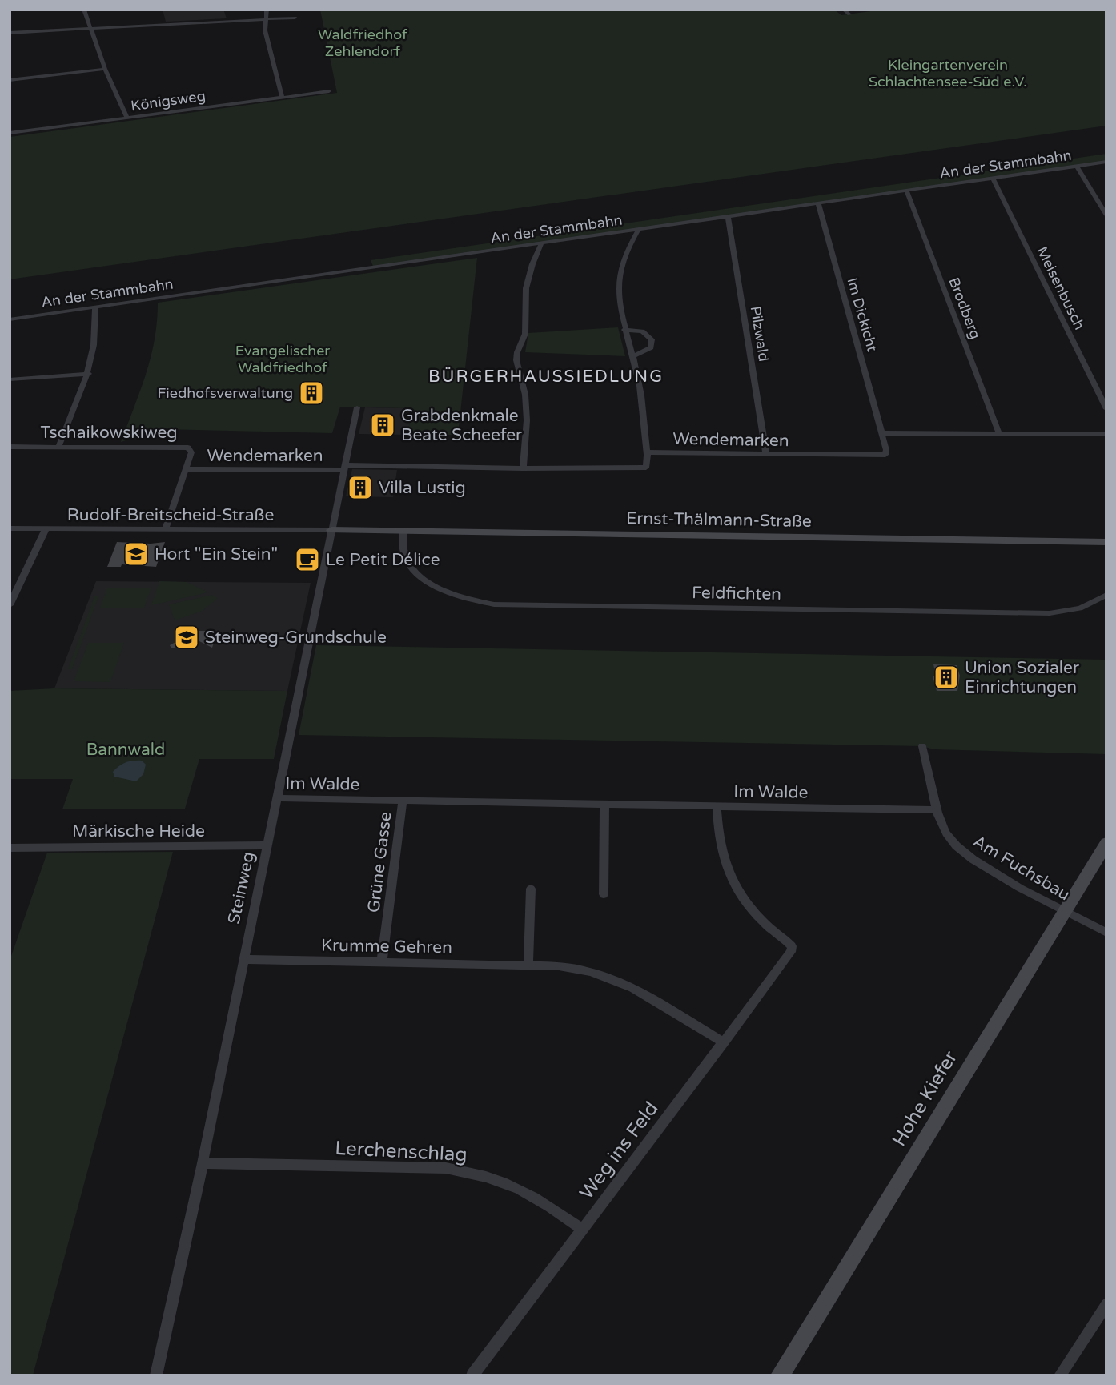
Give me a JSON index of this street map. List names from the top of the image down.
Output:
{
  "streets": {
    "street": [
      "Königsweg",
      "An der Stammbahn",
      "Meisenbusch",
      "Brodberg",
      "Im Dickicht",
      "Pilzwald",
      "Tschaikowskiweg",
      "Wendemarken",
      "Rudolf-Breitscheid-Straße",
      "Ernst-Thälmann-Straße",
      "Feldfichten",
      "Im Walde",
      "Märkische Heide",
      "Grüne Gasse",
      "Am Fuchsbau",
      "Steinweg",
      "Krumme Gehren",
      "Hohe Kiefer",
      "Weg ins Feld",
      "Lerchenschlag"
    ]
  },
  "crossings": [
    ["An der Stammbahn", "Meisenbusch"],
    ["An der Stammbahn", "Brodberg"],
    ["An der Stammbahn", "Im Dickicht"],
    ["An der Stammbahn", "Pilzwald"],
    ["Im Dickicht", "Wendemarken"],
    ["Pilzwald", "Wendemarken"],
    ["Tschaikowskiweg", "Wendemarken"],
    ["Tschaikowskiweg", "Rudolf-Breitscheid-Straße"],
    ["Wendemarken", "Steinweg"],
    ["Rudolf-Breitscheid-Straße", "Ernst-Thälmann-Straße"],
    ["Rudolf-Breitscheid-Straße", "Steinweg"],
    ["Ernst-Thälmann-Straße", "Feldfichten"],
    ["Ernst-Thälmann-Straße", "Steinweg"],
    ["Im Walde", "Grüne Gasse"],
    ["Im Walde", "Am Fuchsbau"],
    ["Im Walde", "Steinweg"],
    ["Im Walde", "Weg ins Feld"],
    ["Märkische Heide", "Steinweg"],
    ["Grüne Gasse", "Krumme Gehren"],
    ["Am Fuchsbau", "Hohe Kiefer"],
    ["Steinweg", "Krumme Gehren"],
    ["Steinweg", "Lerchenschlag"],
    ["Krumme Gehren", "Weg ins Feld"],
    ["Weg ins Feld", "Lerchenschlag"]
  ],
  "districts": ["BÜRGERHAUSSIEDLUNG"],
  "parks": [
    "Waldfriedhof Zehlendorf",
    "Kleingartenverein Schlachtensee-Süd e.V.",
    "Evangelischer Waldfriedhof",
    "Bannwald"
  ],
  "places": {
    "building": [
      "Fiedhofsverwaltung",
      "Grabdenkmale Beate Scheefer",
      "Villa Lustig",
      "Union Sozialer Einrichtungen"
    ],
    "school or university": ["Hort \"Ein Stein\"", "Steinweg-Grundschule"],
    "cafe": ["Le Petit Délice"]
  }
}
